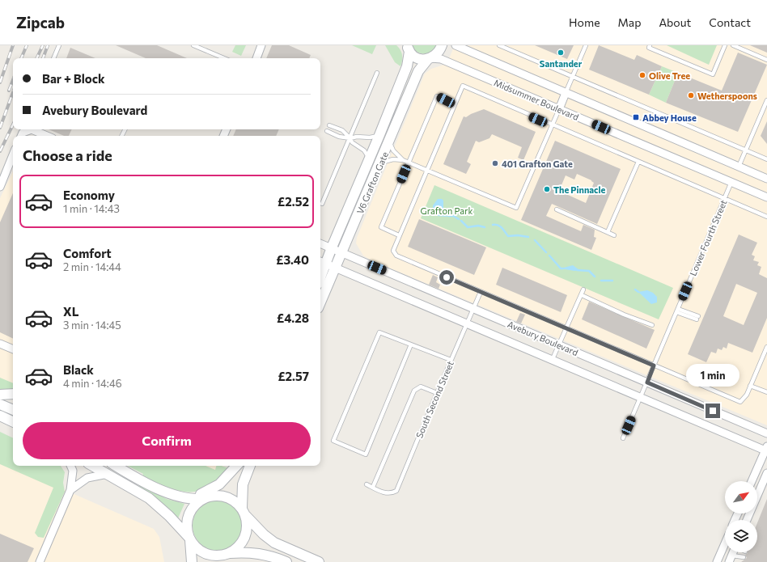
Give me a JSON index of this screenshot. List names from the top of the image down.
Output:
{
  "streets": {
    "street": ["Midsummer Boulevard", "V6 Grafton Gate", "Avebury Boulevard"],
    "lane": ["Lower Fourth Street", "South Second Street"]
  },
  "crossings": [
    ["Midsummer Boulevard", "V6 Grafton Gate"],
    ["Midsummer Boulevard", "Lower Fourth Street"],
    ["V6 Grafton Gate", "Avebury Boulevard"],
    ["Lower Fourth Street", "Avebury Boulevard"],
    ["Avebury Boulevard", "South Second Street"]
  ],
  "parks": ["Grafton Park"],
  "places": {
    "other": [
      "Santander",
      "Olive Tree",
      "Wetherspoons",
      "401 Grafton Gate",
      "The Pinnacle"
    ],
    "transit": ["Abbey House"]
  },
  "north": "top right",
  "page": {
    "header": "Zipcab",
    "nav": [
      "Home",
      "Map",
      "About",
      "Contact"
    ],
    "banner": ["Bar + Block", "Avebury Boulevard"],
    "heading": "Choose a ride",
    "list": [
      {
        "name": "Economy",
        "note": "1 min · 14:43",
        "value": "£2.52"
      },
      {
        "name": "Comfort",
        "note": "2 min · 14:44",
        "value": "£3.40"
      },
      {
        "name": "XL",
        "note": "3 min · 14:45",
        "value": "£4.28"
      },
      {
        "name": "Black",
        "note": "4 min · 14:46",
        "value": "£2.57"
      }
    ],
    "bubble": "1 min",
    "buttons": "Confirm"
  }
}
